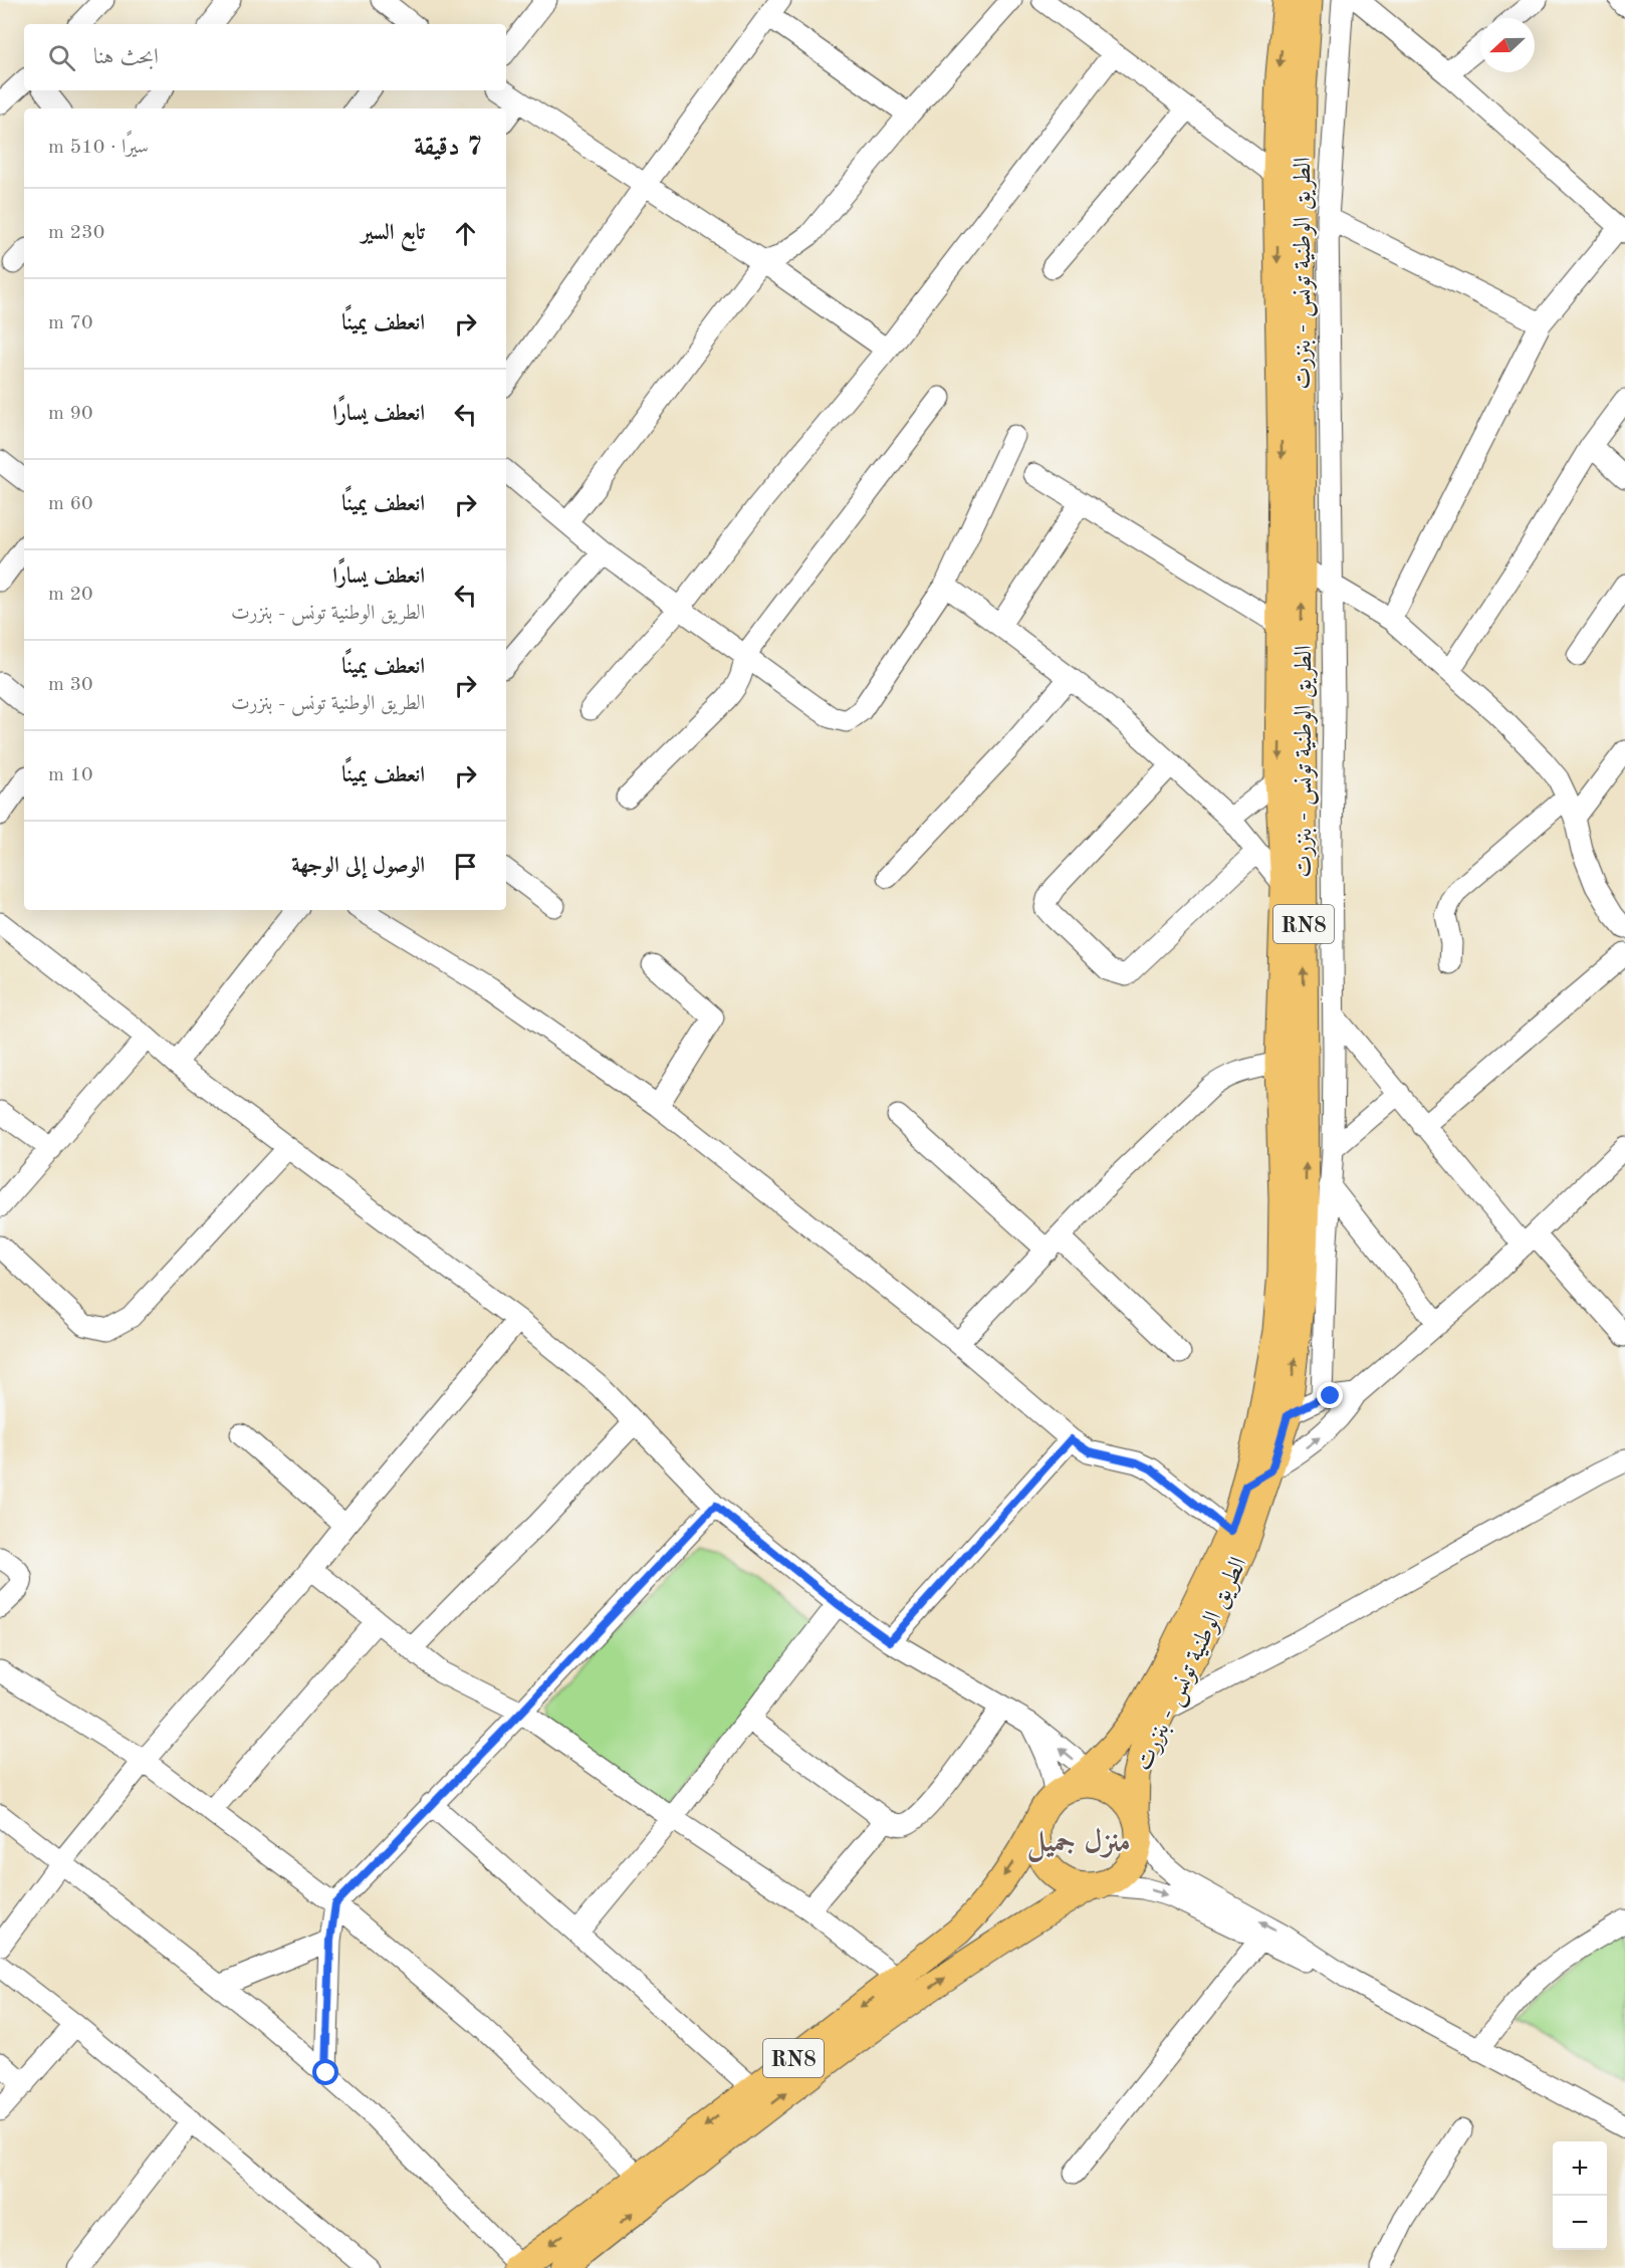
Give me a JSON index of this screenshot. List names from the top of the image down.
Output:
{
  "streets": {
    "main road": ["الطريق الوطنية تونس - بنزرت", "RN8"]
  },
  "crossings": [
    ["الطريق الوطنية تونس - بنزرت", "RN8"]
  ],
  "districts": ["منزل جميل"],
  "north": "left",
  "page": {
    "search": "ابحث هنا",
    "heading": ["7 دقيقة", "سيرًا · 510 m"],
    "list": [
      ["تابع السير", "230 m"],
      ["انعطف يمينًا", "70 m"],
      ["انعطف يسارًا", "90 m"],
      ["انعطف يمينًا", "60 m"],
      ["انعطف يسارًا", "الطريق الوطنية تونس - بنزرت", "20 m"],
      ["انعطف يمينًا", "الطريق الوطنية تونس - بنزرت", "30 m"],
      ["انعطف يمينًا", "10 m"],
      "الوصول إلى الوجهة"
    ],
    "map_buttons": ["+", "−"]
  }
}
